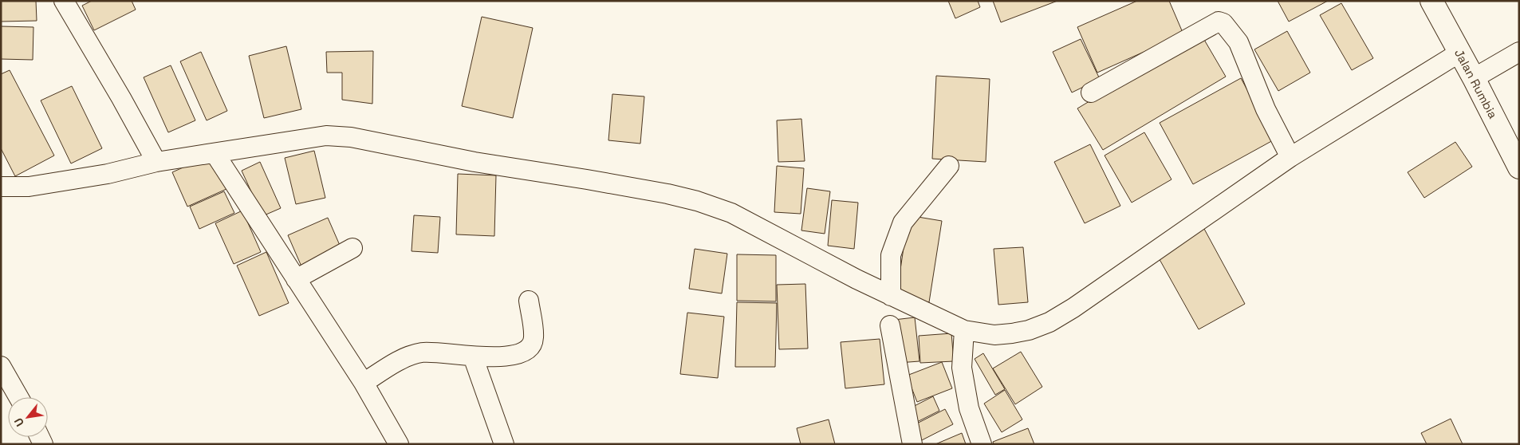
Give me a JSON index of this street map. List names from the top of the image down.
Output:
{
  "streets": {
    "highway": ["Jalan Rumbia"]
  },
  "north": "bottom left"
}
